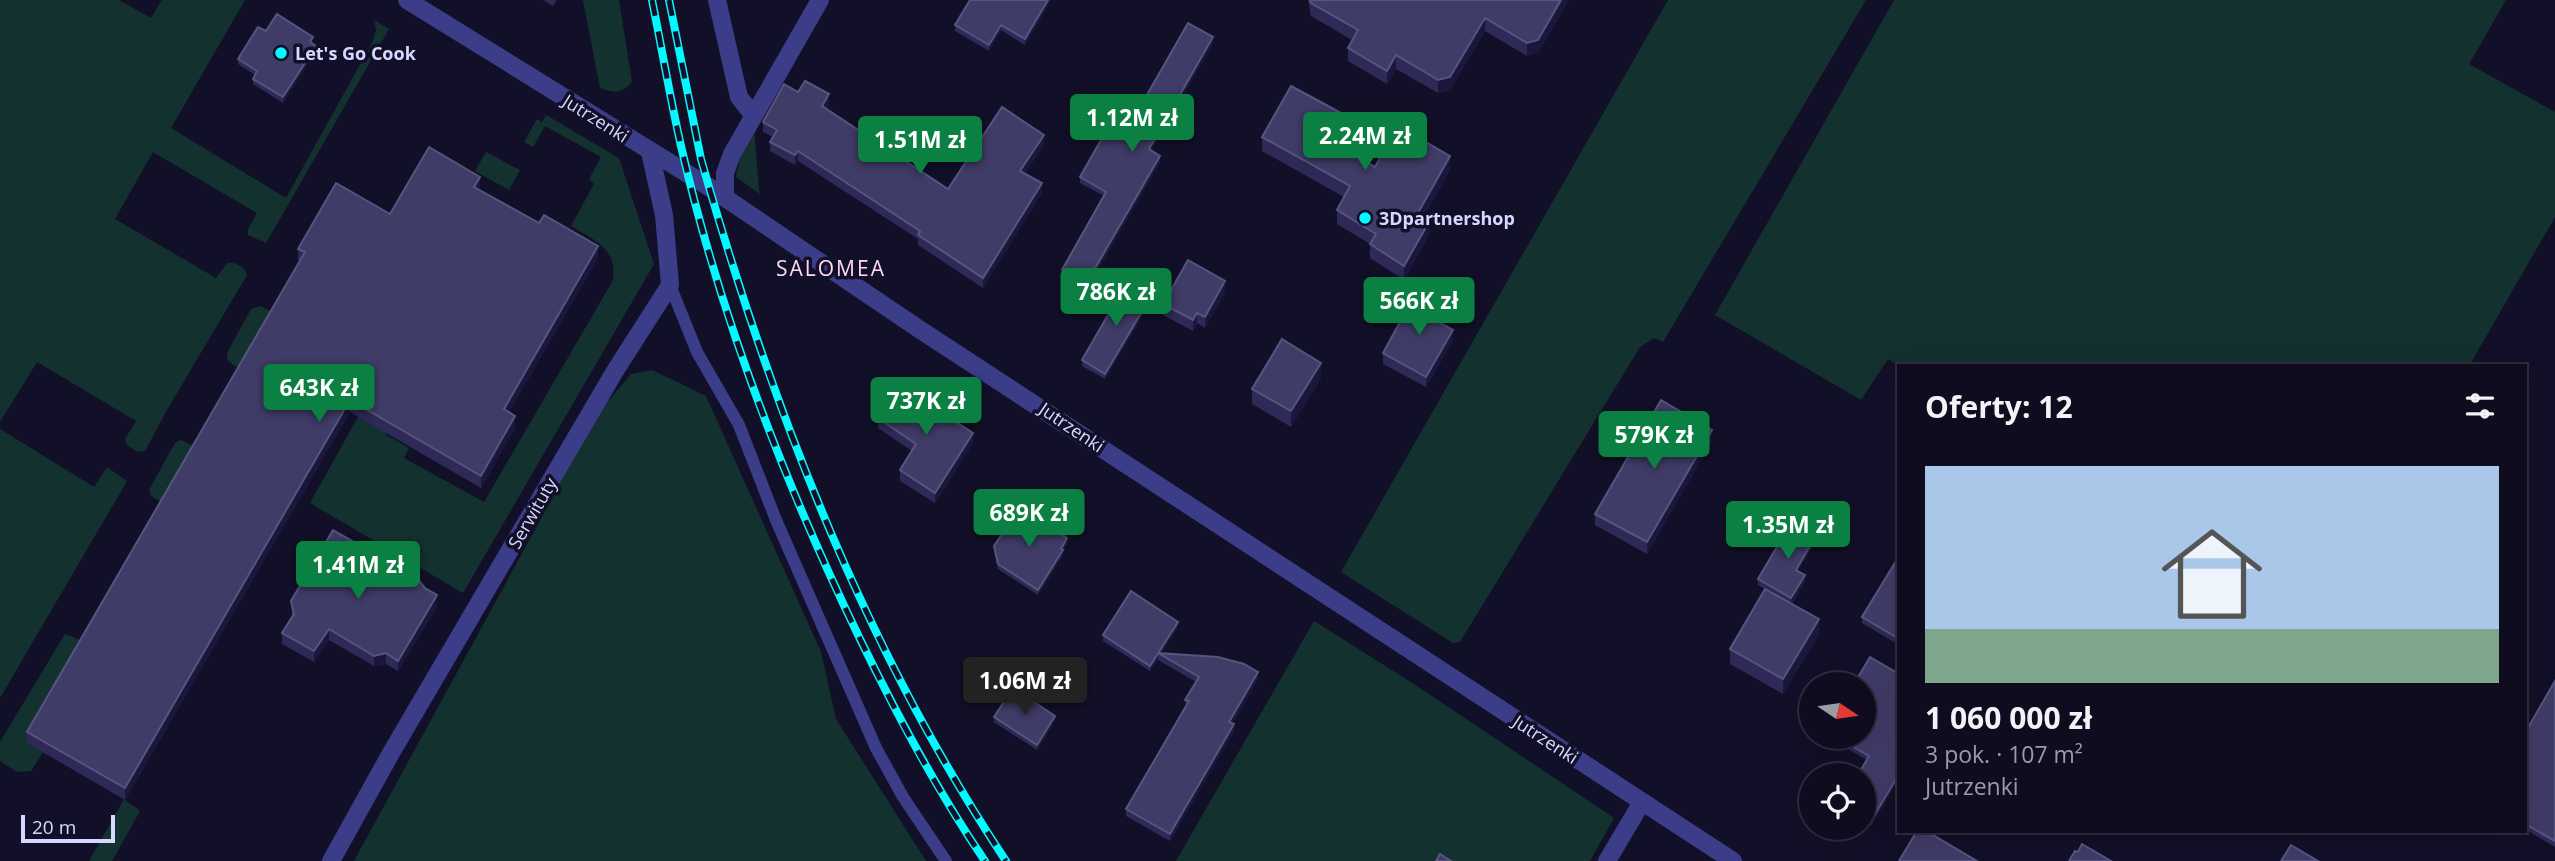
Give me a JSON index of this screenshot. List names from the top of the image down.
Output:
{
  "streets": {
    "street": ["Jutrzenki", "Serwituty"]
  },
  "districts": ["SALOMEA"],
  "places": ["Let's Go Cook", "3Dpartnershop"],
  "scale_bar": "20 m",
  "north": "right",
  "page": {
    "price": [
      "1.12M zł",
      "2.24M zł",
      "1.51M zł",
      "786K zł",
      "566K zł",
      "643K zł",
      "737K zł",
      "579K zł",
      "689K zł",
      "1.35M zł",
      "1.41M zł",
      "1.06M zł"
    ],
    "heading": "Oferty: 12",
    "list": [
      {
        "name": "1 060 000 zł",
        "note": "3 pok. · 107 m² · Jutrzenki"
      }
    ],
    "scale": "20 m"
  }
}
